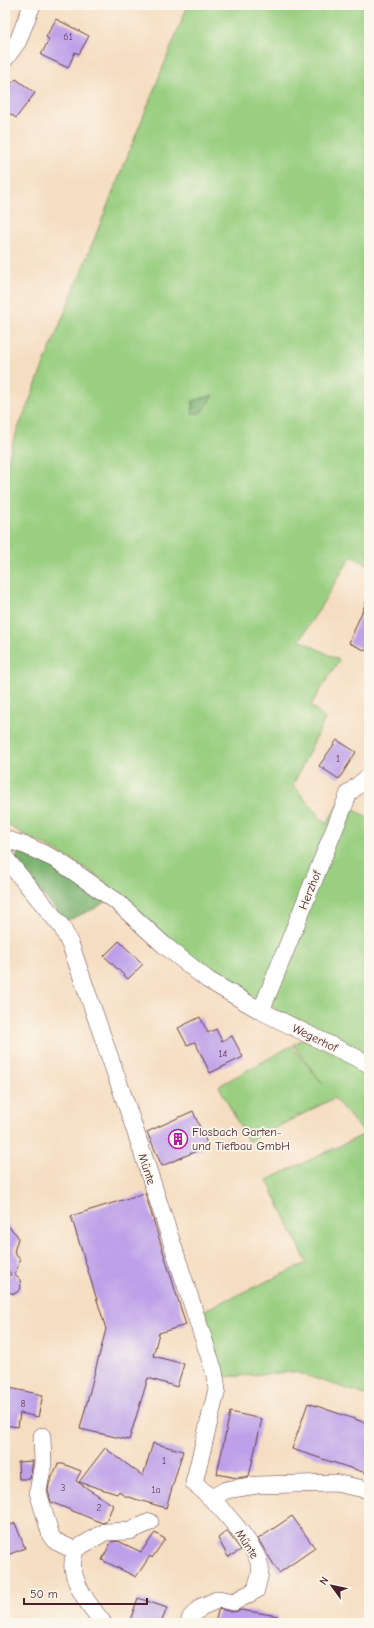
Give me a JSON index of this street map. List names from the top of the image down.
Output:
{
  "streets": {
    "street": ["Herzhof", "Wegerhof", "Münte"]
  },
  "crossings": [
    ["Herzhof", "Wegerhof"],
    ["Wegerhof", "Münte"]
  ],
  "places": {
    "building": ["Flosbach Garten- und Tiefbau GmbH"]
  },
  "house_numbers": [
    "61",
    "1",
    "14",
    "8",
    "1",
    "3",
    "1a",
    "2"
  ],
  "scale_bar": "50 m",
  "north": "top left"
}
